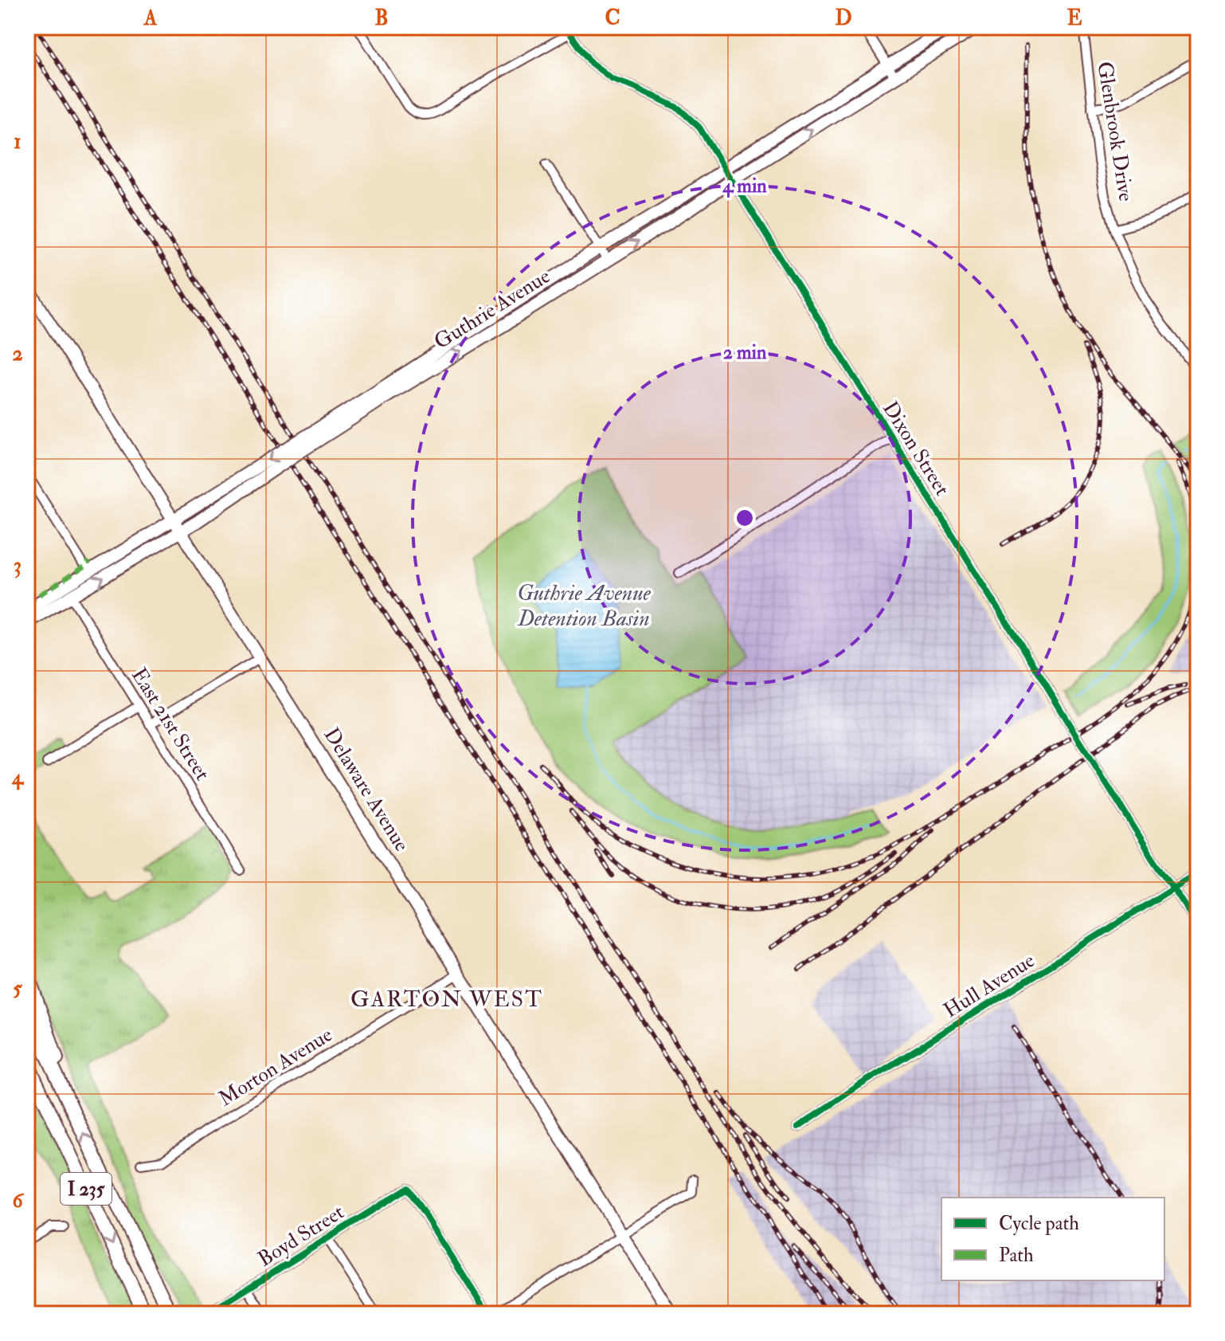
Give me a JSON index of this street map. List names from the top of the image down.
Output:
{
  "streets": {
    "highway": ["I 235"],
    "main road": ["Guthrie Avenue", "Delaware Avenue"],
    "street": [
      "Glenbrook Drive",
      "Dixon Street",
      "East 21st Street",
      "Hull Avenue",
      "Morton Avenue",
      "Boyd Street"
    ]
  },
  "crossings": [
    ["Guthrie Avenue", "Dixon Street"],
    ["Guthrie Avenue", "East 21st Street"],
    ["Guthrie Avenue", "Delaware Avenue"],
    ["Dixon Street", "Hull Avenue"],
    ["Delaware Avenue", "Morton Avenue"]
  ],
  "districts": ["GARTON WEST"],
  "water": ["Guthrie Avenue Detention Basin"],
  "legend": ["Cycle path", "Path"],
  "grid": {
    "columns": [
      "A",
      "B",
      "C",
      "D",
      "E"
    ],
    "rows": [
      "1",
      "2",
      "3",
      "4",
      "5",
      "6"
    ]
  },
  "rings": ["4 min", "2 min"]
}
